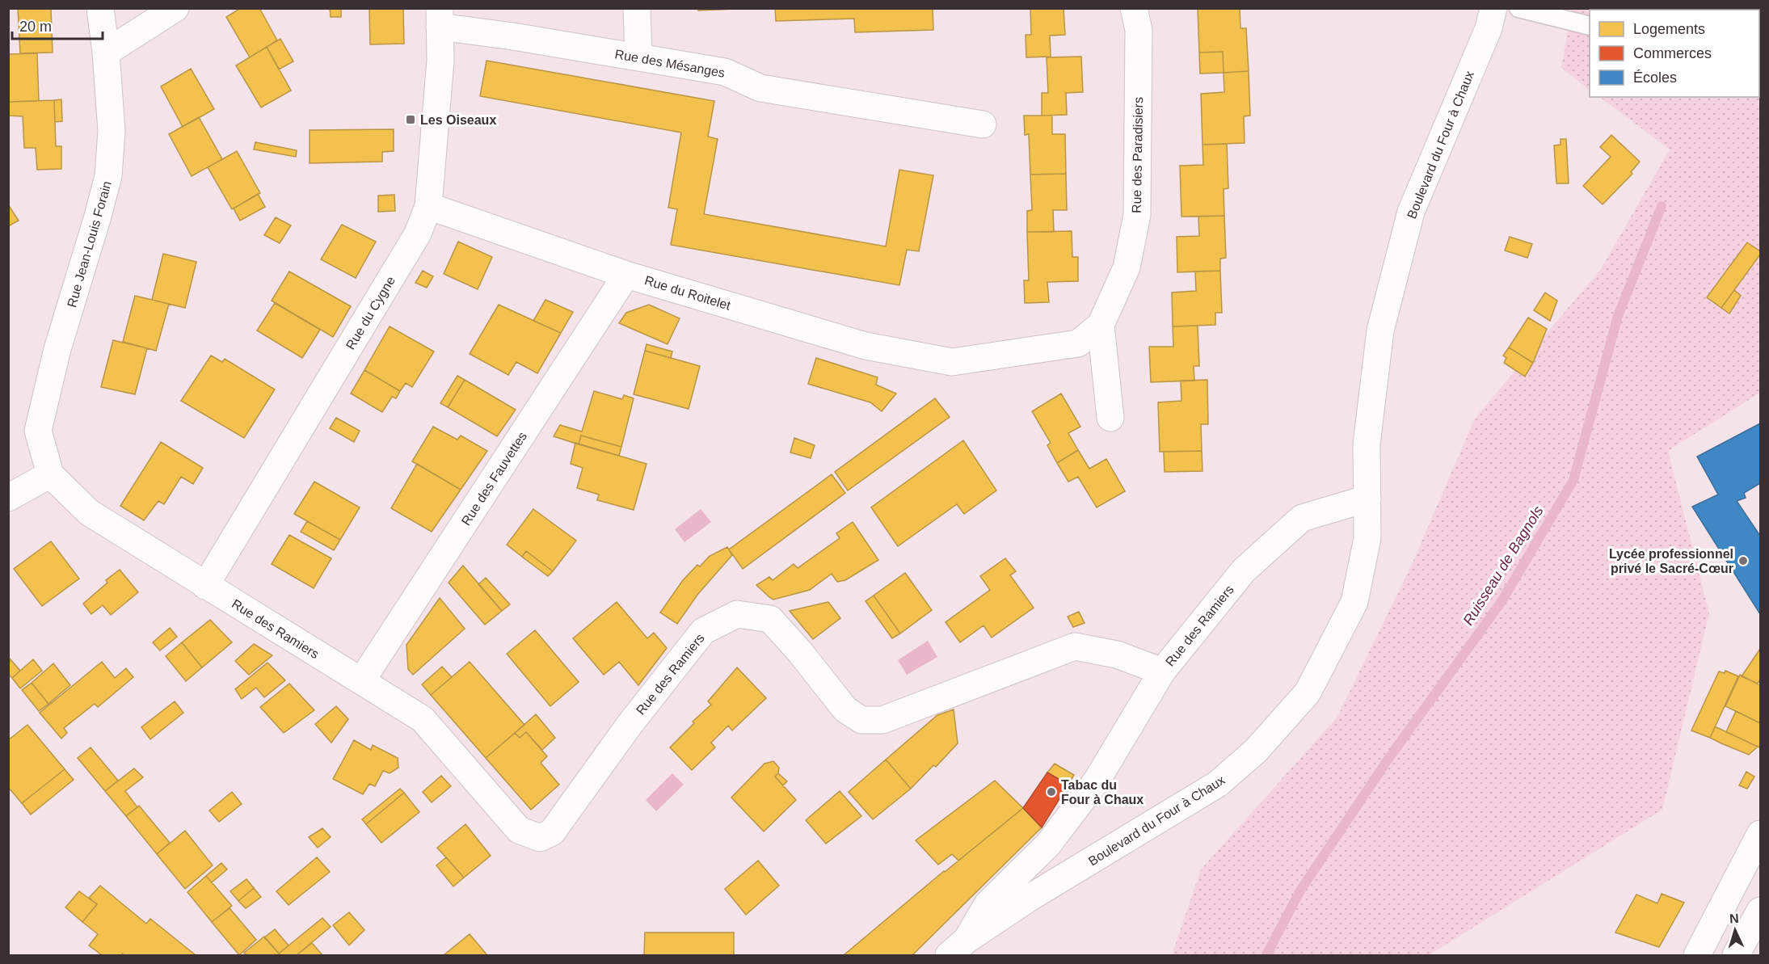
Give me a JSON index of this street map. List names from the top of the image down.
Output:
{
  "streets": {
    "street": [
      "Rue des Mésanges",
      "Boulevard du Four à Chaux",
      "Rue des Paradisiers",
      "Rue Jean-Louis Forain",
      "Rue du Roitelet",
      "Rue du Cygne",
      "Rue des Fauvettes",
      "Rue des Ramiers"
    ]
  },
  "crossings": [
    ["Rue des Mésanges", "Rue du Cygne"],
    ["Boulevard du Four à Chaux", "Rue des Ramiers"],
    ["Rue des Paradisiers", "Rue du Roitelet"],
    ["Rue Jean-Louis Forain", "Rue des Ramiers"],
    ["Rue du Roitelet", "Rue du Cygne"],
    ["Rue du Roitelet", "Rue des Fauvettes"],
    ["Rue du Cygne", "Rue des Ramiers"],
    ["Rue des Fauvettes", "Rue des Ramiers"]
  ],
  "water": ["Ruisseau de Bagnols"],
  "places": {
    "transit": ["Les Oiseaux"],
    "other": ["Lycée professionnel privé le Sacré-Cœur", "Tabac du Four à Chaux"]
  },
  "legend": ["Logements", "Commerces", "Écoles"],
  "scale_bar": "20 m",
  "north": "top"
}
